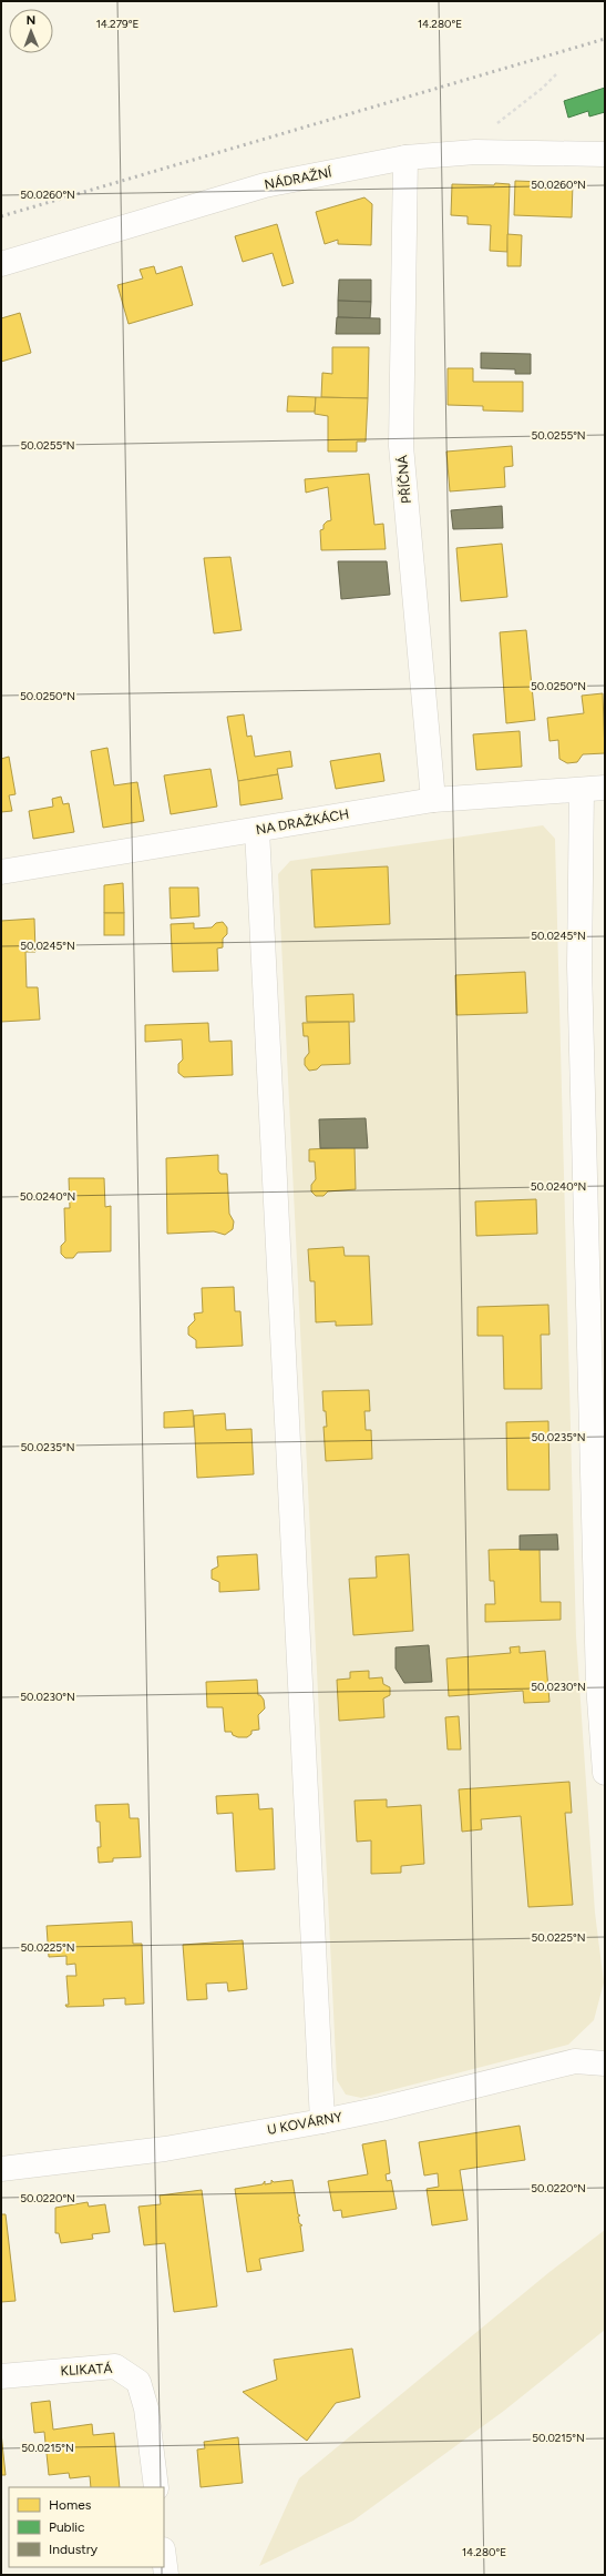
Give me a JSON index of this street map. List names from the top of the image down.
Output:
{
  "streets": {
    "street": [
      "NÁDRAŽNÍ",
      "PŘÍČNÁ",
      "NA DRAŽKÁCH",
      "U KOVÁRNY",
      "KLIKATÁ"
    ]
  },
  "crossings": [
    ["NÁDRAŽNÍ", "PŘÍČNÁ"],
    ["PŘÍČNÁ", "NA DRAŽKÁCH"]
  ],
  "legend": ["Homes", "Public", "Industry"],
  "north": "top",
  "coordinates": [
    "14.279°E",
    "14.280°E",
    "50.0260°N",
    "50.0255°N",
    "50.0250°N",
    "50.0245°N",
    "50.0240°N",
    "50.0235°N",
    "50.0230°N",
    "50.0225°N",
    "50.0220°N",
    "50.0215°N"
  ]
}
